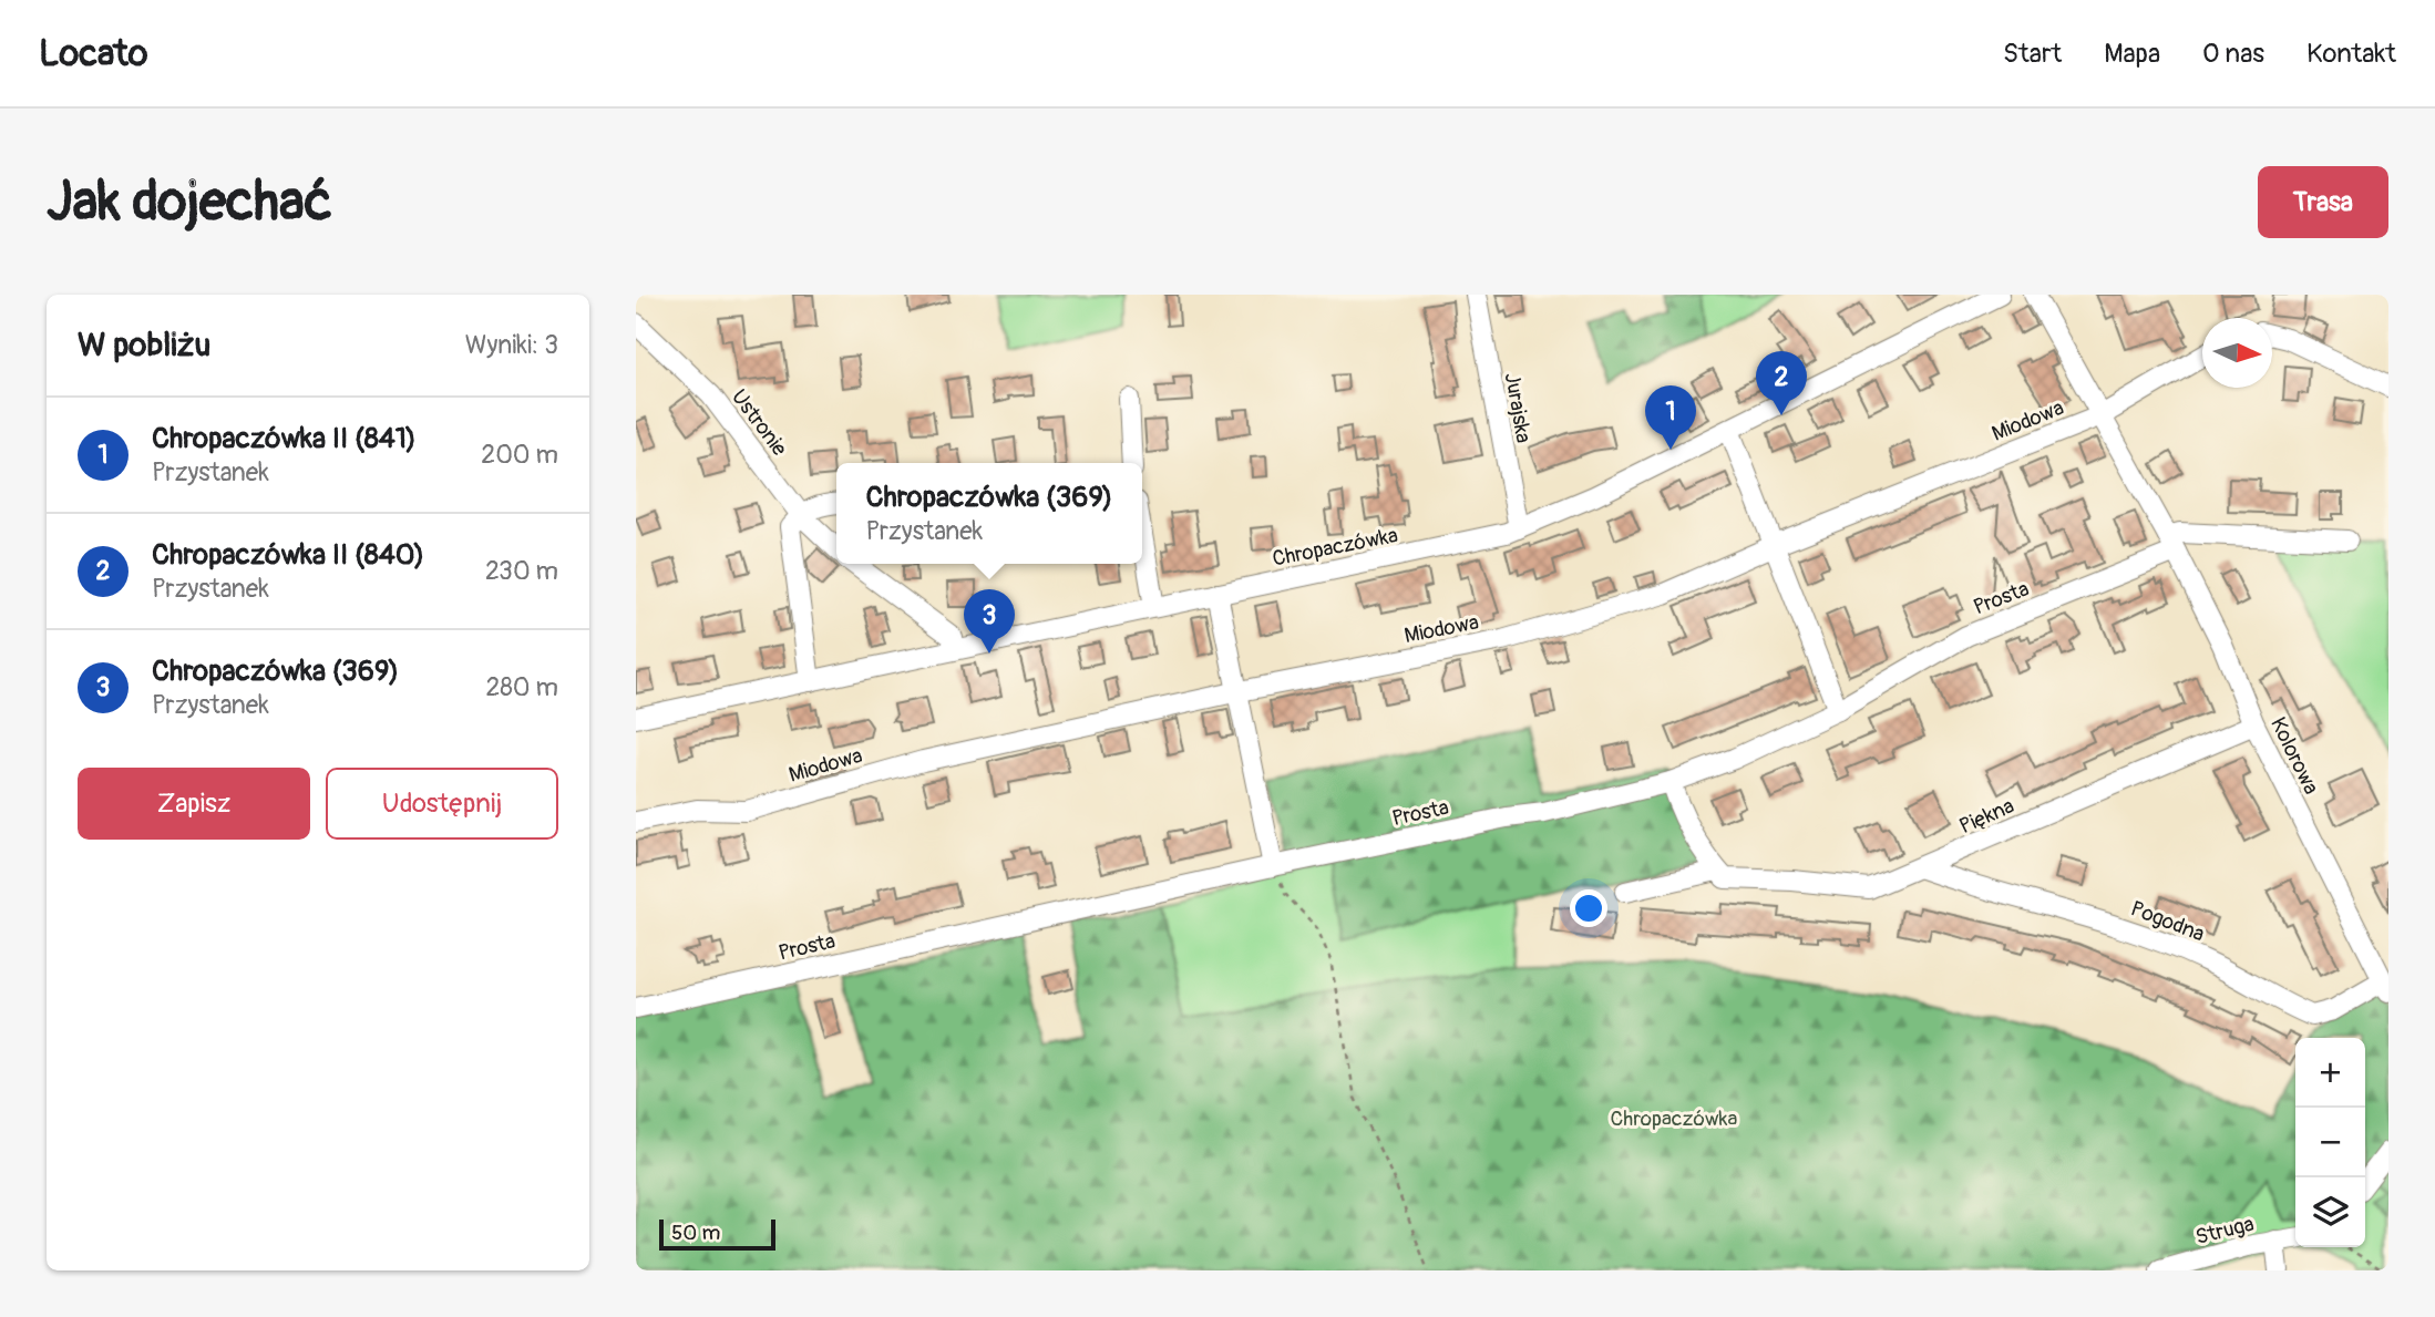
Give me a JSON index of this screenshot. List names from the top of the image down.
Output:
{
  "streets": {
    "street": [
      "Jurajska",
      "Miodowa",
      "Ustronie",
      "Chropaczówka",
      "Prosta",
      "Kolorowa",
      "Piękna",
      "Pogodna",
      "Struga"
    ]
  },
  "crossings": [
    ["Jurajska", "Chropaczówka"],
    ["Miodowa", "Kolorowa"],
    ["Prosta", "Kolorowa"],
    ["Kolorowa", "Piękna"],
    ["Kolorowa", "Pogodna"],
    ["Piękna", "Pogodna"]
  ],
  "parks": ["Chropaczówka"],
  "scale_bar": "50 m",
  "north": "right",
  "page": {
    "header": "Locato",
    "nav": [
      "Start",
      "Mapa",
      "O nas",
      "Kontakt"
    ],
    "buttons": [
      "Trasa",
      ["Zapisz", "Udostępnij"]
    ],
    "title": "Jak dojechać",
    "heading": ["W pobliżu", "Wyniki: 3"],
    "pins": ["2", "1", "3"],
    "list": [
      {
        "mark": "1",
        "name": "Chropaczówka II (841)",
        "note": "Przystanek",
        "value": "200 m"
      },
      {
        "mark": "2",
        "name": "Chropaczówka II (840)",
        "note": "Przystanek",
        "value": "230 m"
      },
      {
        "mark": "3",
        "name": "Chropaczówka (369)",
        "note": "Przystanek",
        "value": "280 m"
      }
    ],
    "popup": ["Chropaczówka (369)", "Przystanek"],
    "map_buttons": ["+", "−"],
    "scale": "50 m"
  }
}
